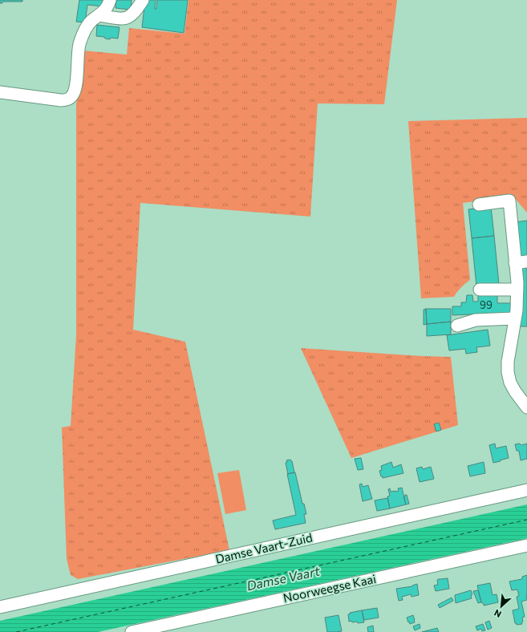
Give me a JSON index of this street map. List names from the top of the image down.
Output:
{
  "streets": {
    "street": ["Damse Vaart-Zuid", "Noorweegse Kaai"]
  },
  "water": ["Damse Vaart"],
  "house_numbers": ["99"],
  "north": "bottom left"
}
